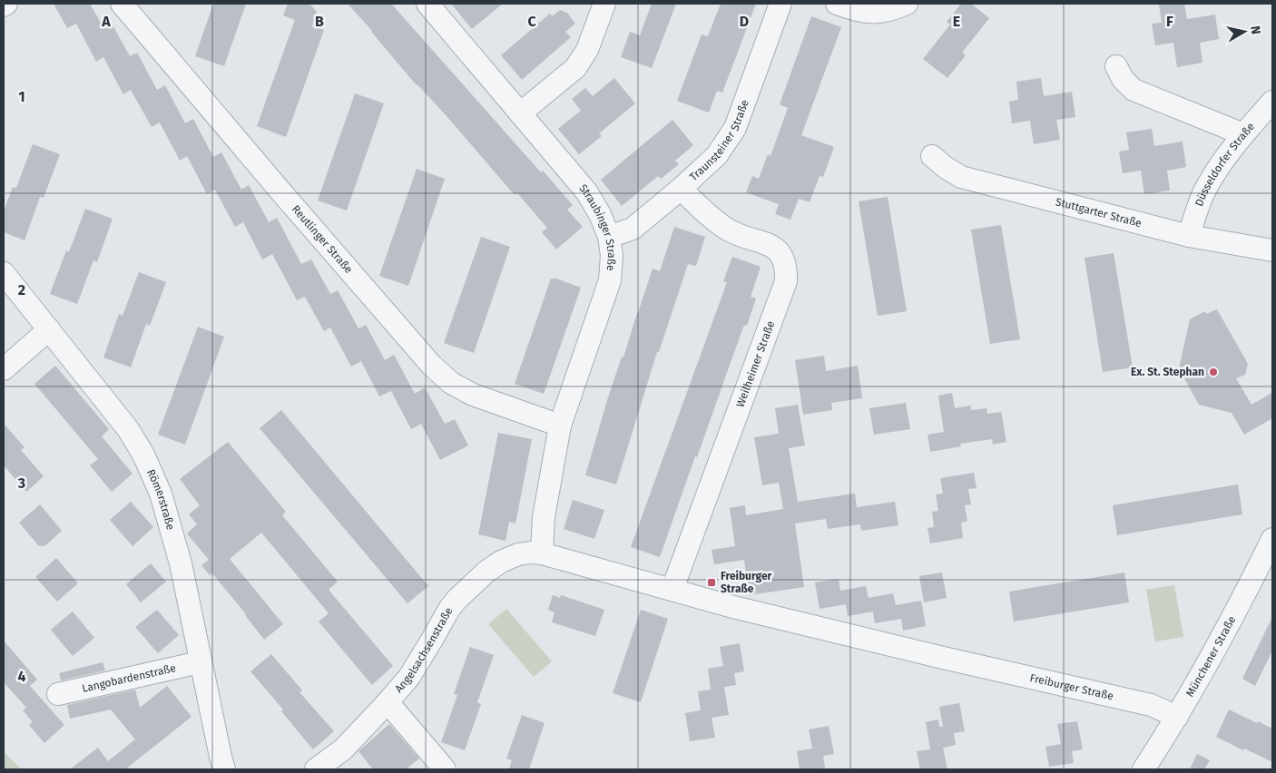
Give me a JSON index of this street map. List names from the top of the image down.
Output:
{
  "streets": {
    "street": [
      "Traunsteiner Straße",
      "Düsseldorfer Straße",
      "Stuttgarter Straße",
      "Straubinger Straße",
      "Reutlinger Straße",
      "Weilheimer Straße",
      "Römerstraße",
      "Angelsachsenstraße",
      "Münchener Straße",
      "Langobardenstraße",
      "Freiburger Straße"
    ]
  },
  "crossings": [
    ["Traunsteiner Straße", "Straubinger Straße"],
    ["Traunsteiner Straße", "Weilheimer Straße"],
    ["Düsseldorfer Straße", "Stuttgarter Straße"],
    ["Straubinger Straße", "Reutlinger Straße"],
    ["Straubinger Straße", "Angelsachsenstraße"],
    ["Straubinger Straße", "Freiburger Straße"],
    ["Weilheimer Straße", "Freiburger Straße"],
    ["Römerstraße", "Langobardenstraße"],
    ["Angelsachsenstraße", "Freiburger Straße"],
    ["Münchener Straße", "Freiburger Straße"]
  ],
  "places": {
    "other": ["Ex. St. Stephan"],
    "transit": ["Freiburger Straße"]
  },
  "north": "right",
  "grid": {
    "columns": [
      "A",
      "B",
      "C",
      "D",
      "E",
      "F"
    ],
    "rows": [
      "1",
      "2",
      "3",
      "4"
    ]
  }
}
